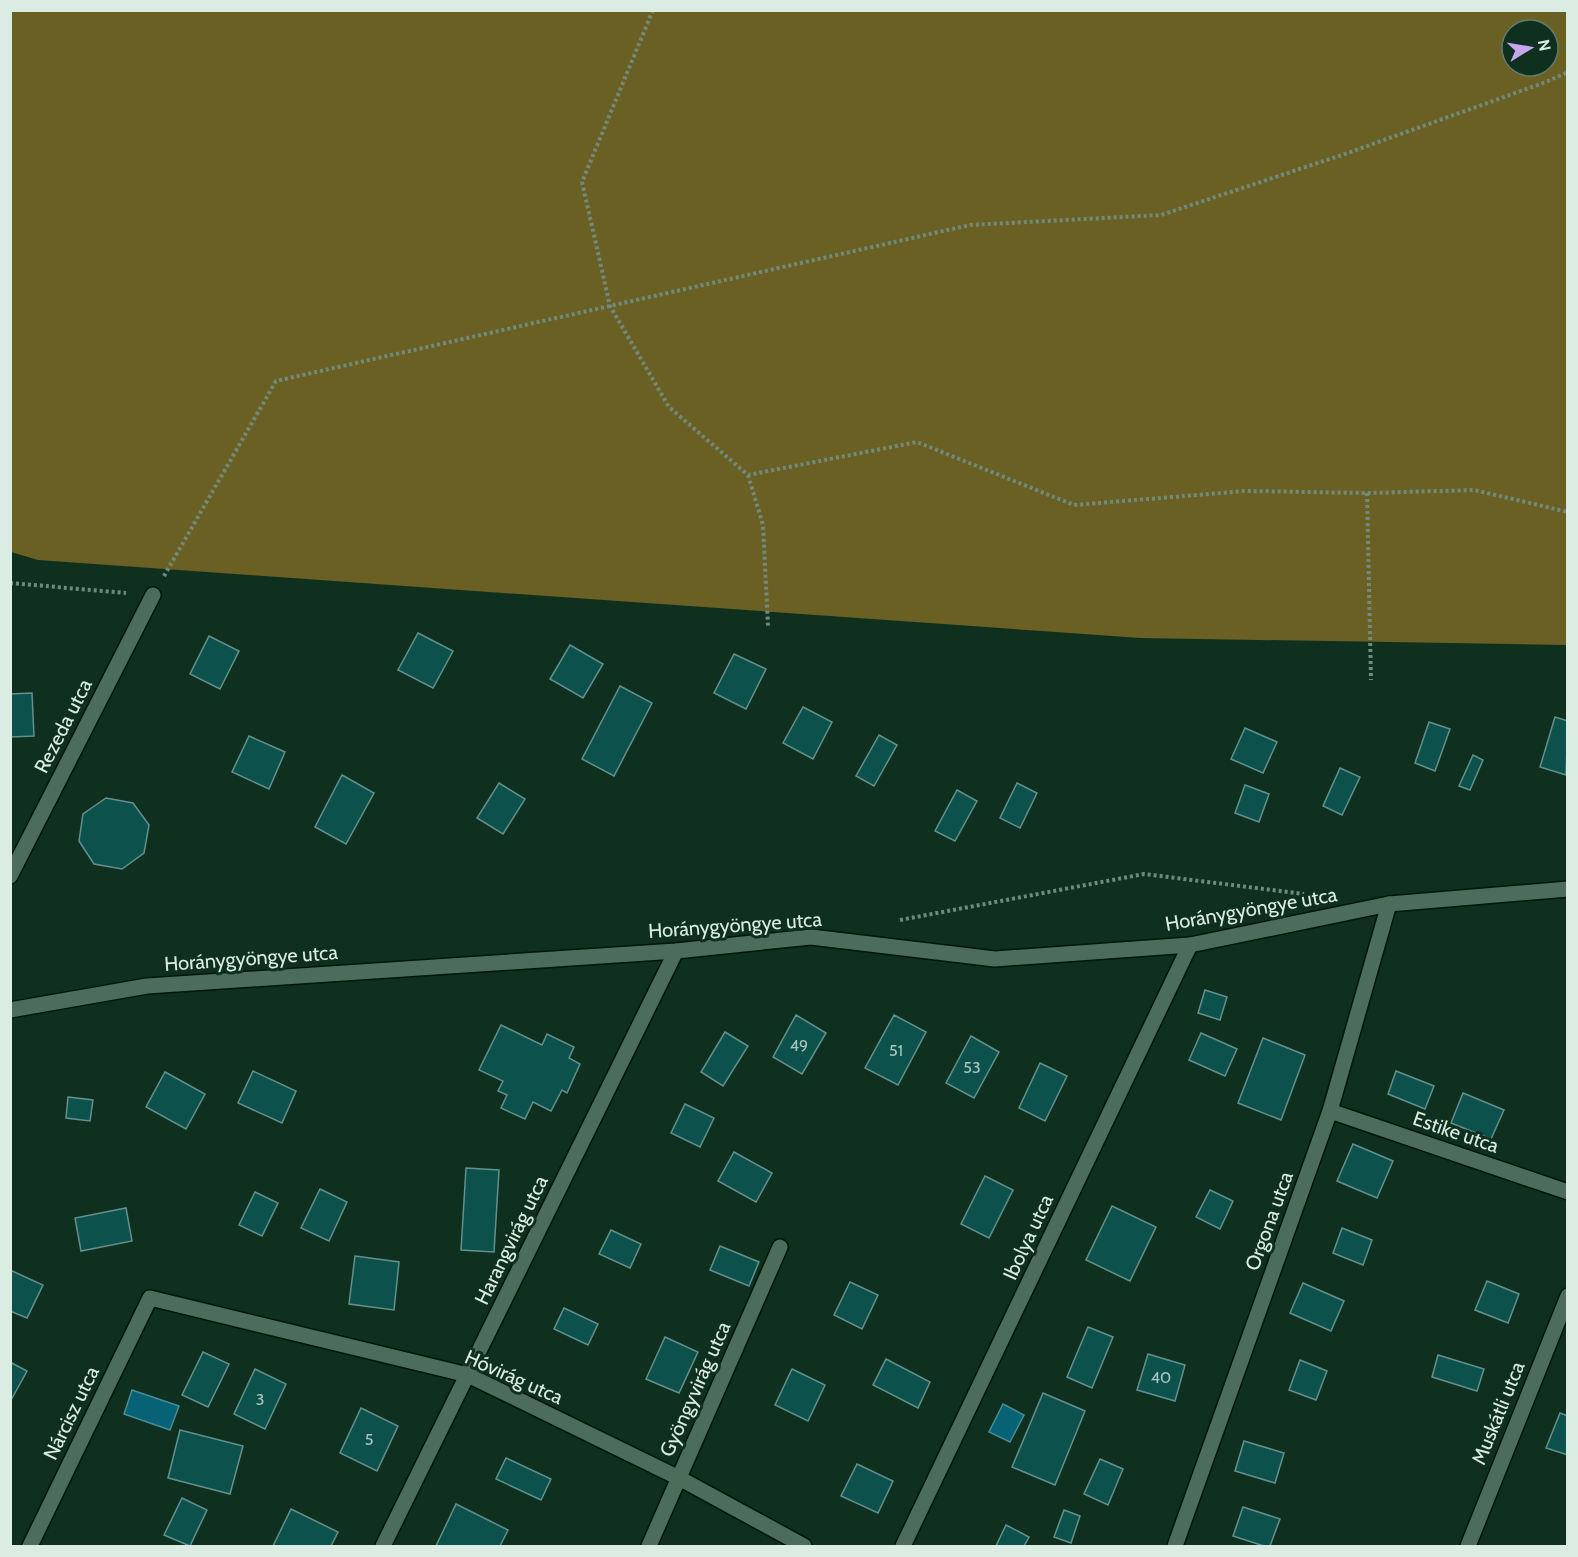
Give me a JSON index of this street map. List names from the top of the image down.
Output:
{
  "streets": {
    "street": [
      "Rezeda utca",
      "Horánygyöngye utca",
      "Estike utca",
      "Orgona utca",
      "Ibolya utca",
      "Harangvirág utca",
      "Hóvirág utca",
      "Gyöngyvirág utca",
      "Nárcisz utca",
      "Muskátli utca"
    ]
  },
  "crossings": [
    ["Horánygyöngye utca", "Orgona utca"],
    ["Horánygyöngye utca", "Ibolya utca"],
    ["Horánygyöngye utca", "Harangvirág utca"],
    ["Estike utca", "Orgona utca"],
    ["Harangvirág utca", "Hóvirág utca"],
    ["Hóvirág utca", "Gyöngyvirág utca"],
    ["Hóvirág utca", "Nárcisz utca"]
  ],
  "house_numbers": [
    "49",
    "51",
    "53",
    "40",
    "3",
    "5"
  ],
  "north": "right"
}
